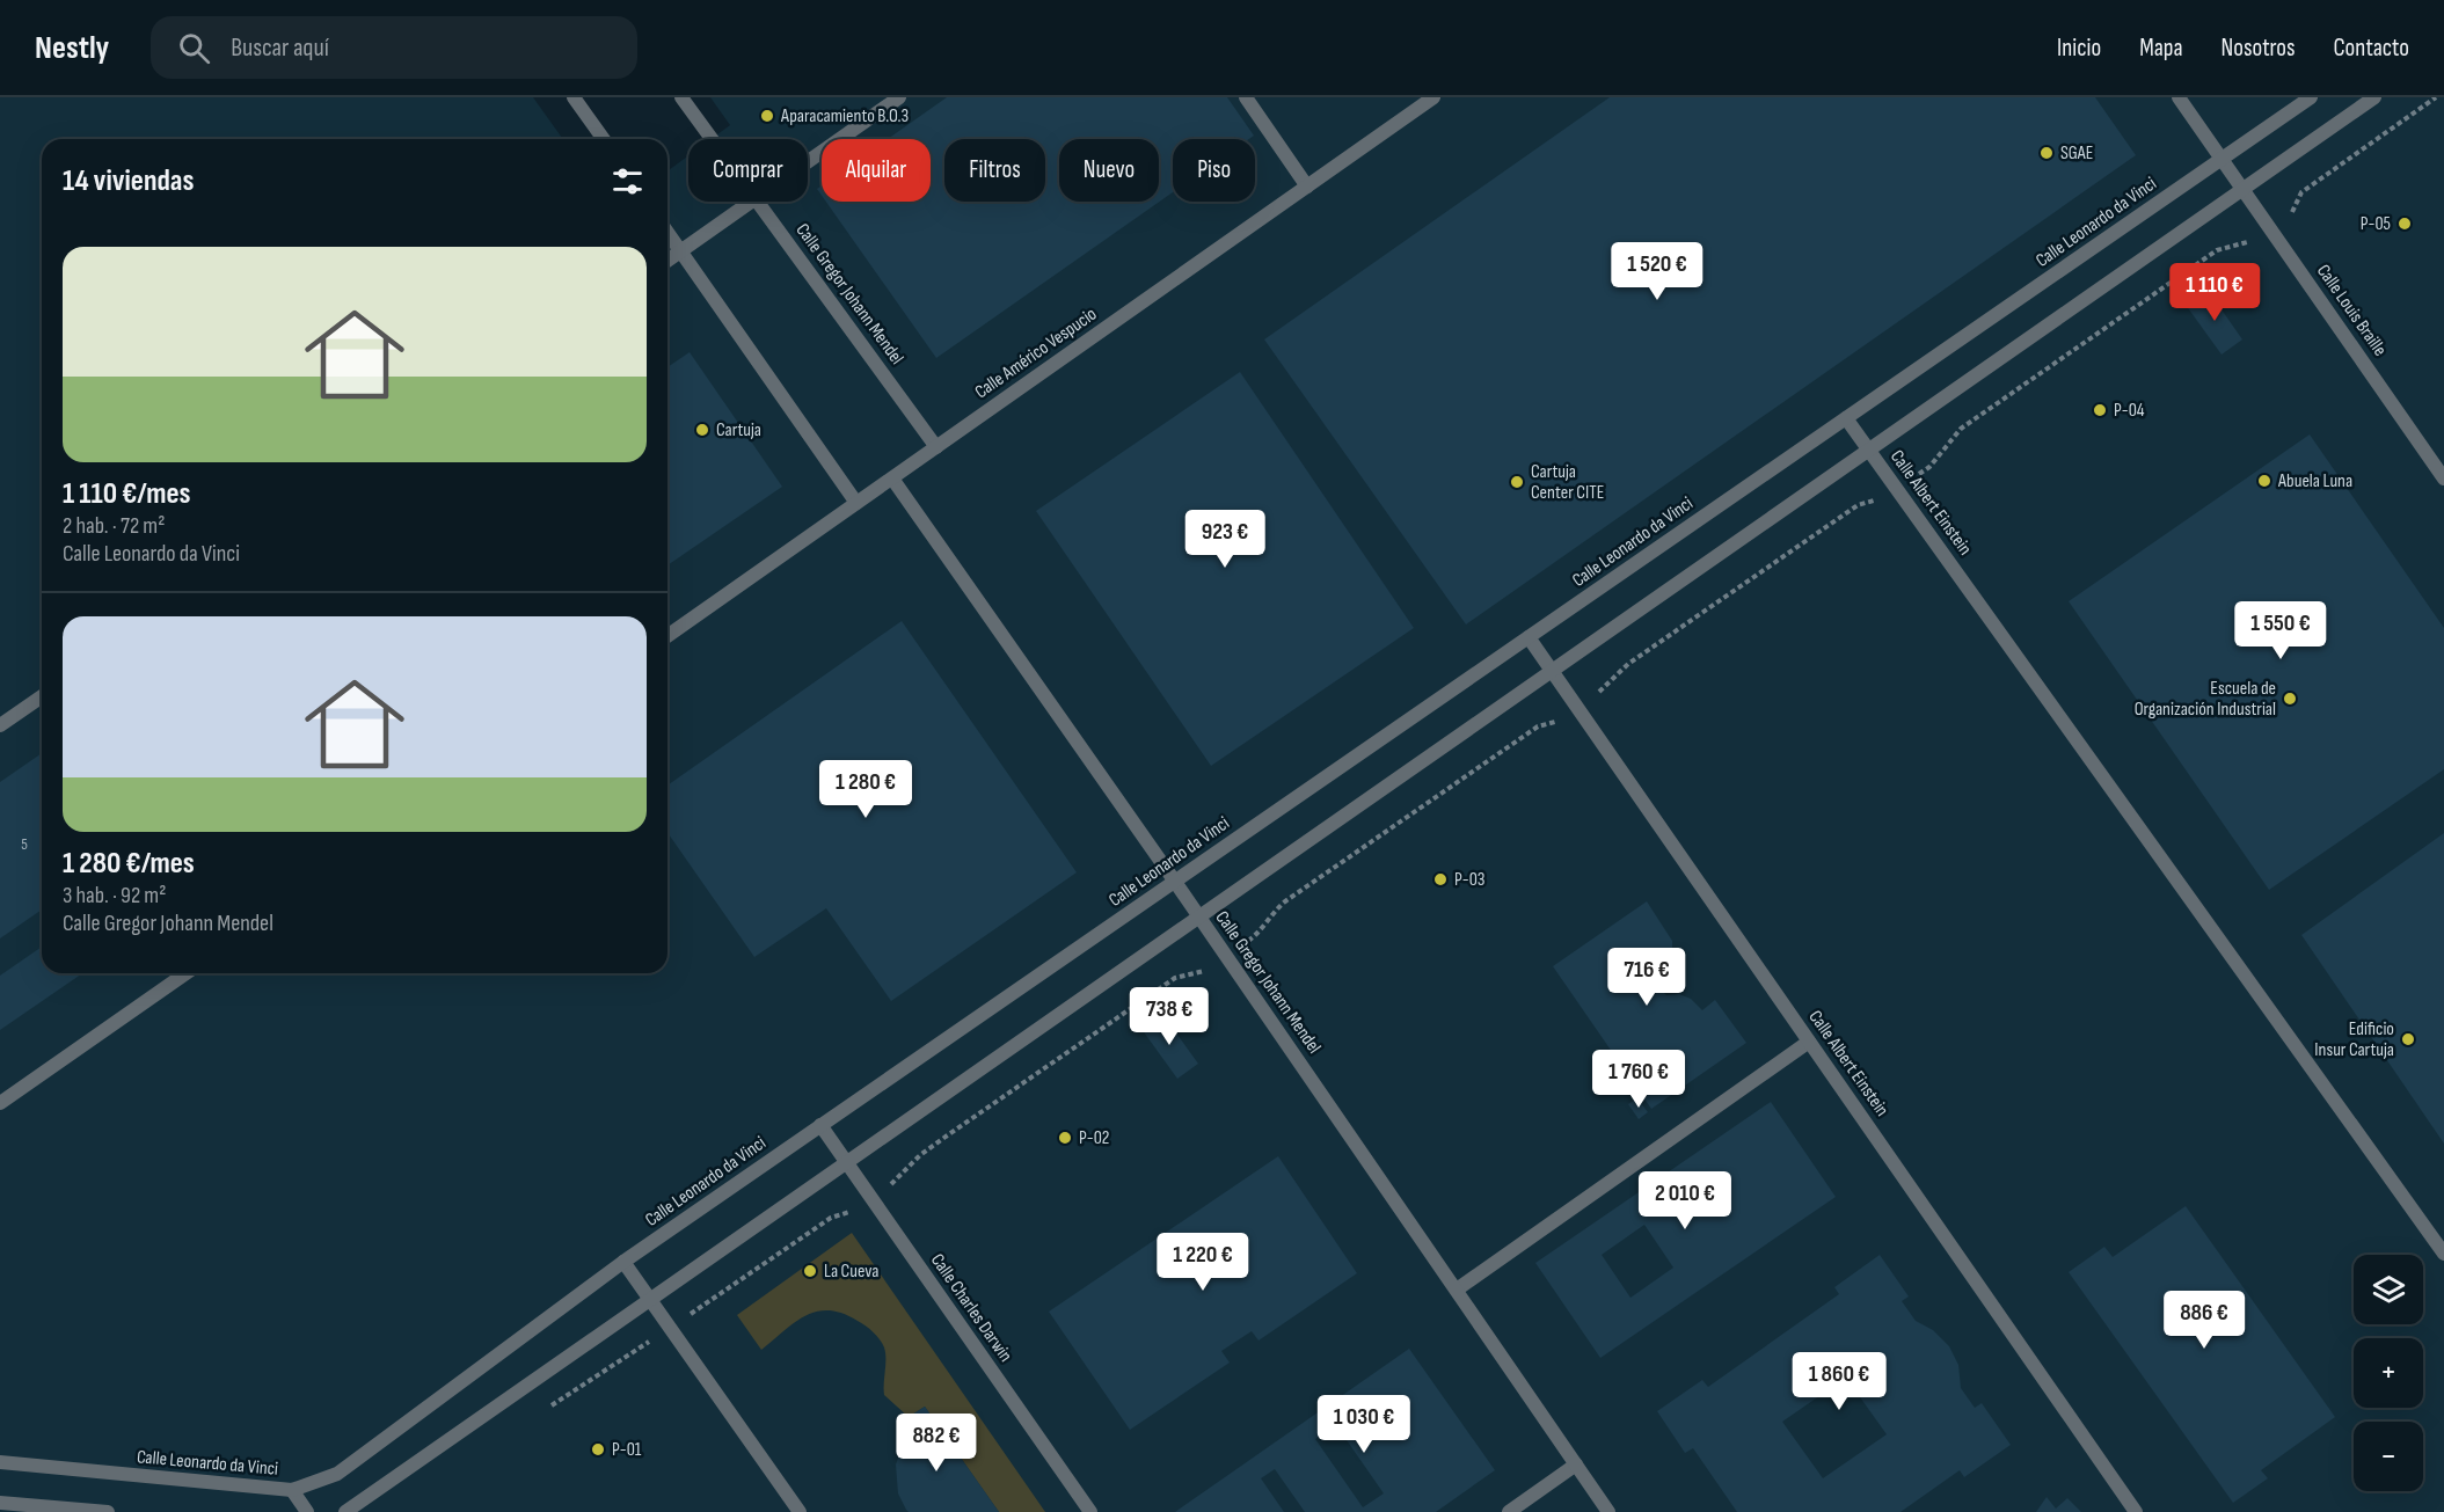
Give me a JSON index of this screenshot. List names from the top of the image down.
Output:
{
  "streets": {
    "street": [
      "Calle Leonardo da Vinci",
      "Calle Gregor Johann Mendel",
      "Calle Louis Braille",
      "Calle Américo Vespucio",
      "Calle Albert Einstein",
      "Calle Charles Darwin"
    ]
  },
  "crossings": [
    ["Calle Leonardo da Vinci", "Calle Gregor Johann Mendel"],
    ["Calle Leonardo da Vinci", "Calle Louis Braille"],
    ["Calle Leonardo da Vinci", "Calle Albert Einstein"],
    ["Calle Leonardo da Vinci", "Calle Charles Darwin"],
    ["Calle Gregor Johann Mendel", "Calle Américo Vespucio"]
  ],
  "places": [
    "Aparacamiento B.O.3",
    "SGAE",
    "P-05",
    "P-04",
    "Cartuja",
    "Abuela Luna",
    "Cartuja Center CITE",
    "Escuela de Organización Industrial",
    "P-03",
    "Edificio Insur Cartuja",
    "P-02",
    "La Cueva",
    "P-01"
  ],
  "house_numbers": ["5"],
  "page": {
    "header": "Nestly",
    "search": "Buscar aquí",
    "nav": [
      "Inicio",
      "Mapa",
      "Nosotros",
      "Contacto"
    ],
    "chip": [
      "Comprar",
      "Alquilar",
      "Filtros",
      "Nuevo",
      "Piso"
    ],
    "heading": "14 viviendas",
    "list": [
      {
        "name": "1 110 €/mes",
        "note": "2 hab. · 72 m² · Calle Leonardo da Vinci"
      },
      {
        "name": "1 280 €/mes",
        "note": "3 hab. · 92 m² · Calle Gregor Johann Mendel"
      }
    ],
    "price": [
      "1 520 €",
      "1 110 €",
      "923 €",
      "1 550 €",
      "1 280 €",
      "716 €",
      "738 €",
      "1 760 €",
      "2 010 €",
      "1 220 €",
      "886 €",
      "1 860 €",
      "1 030 €",
      "882 €"
    ],
    "map_buttons": ["+", "−"]
  }
}
